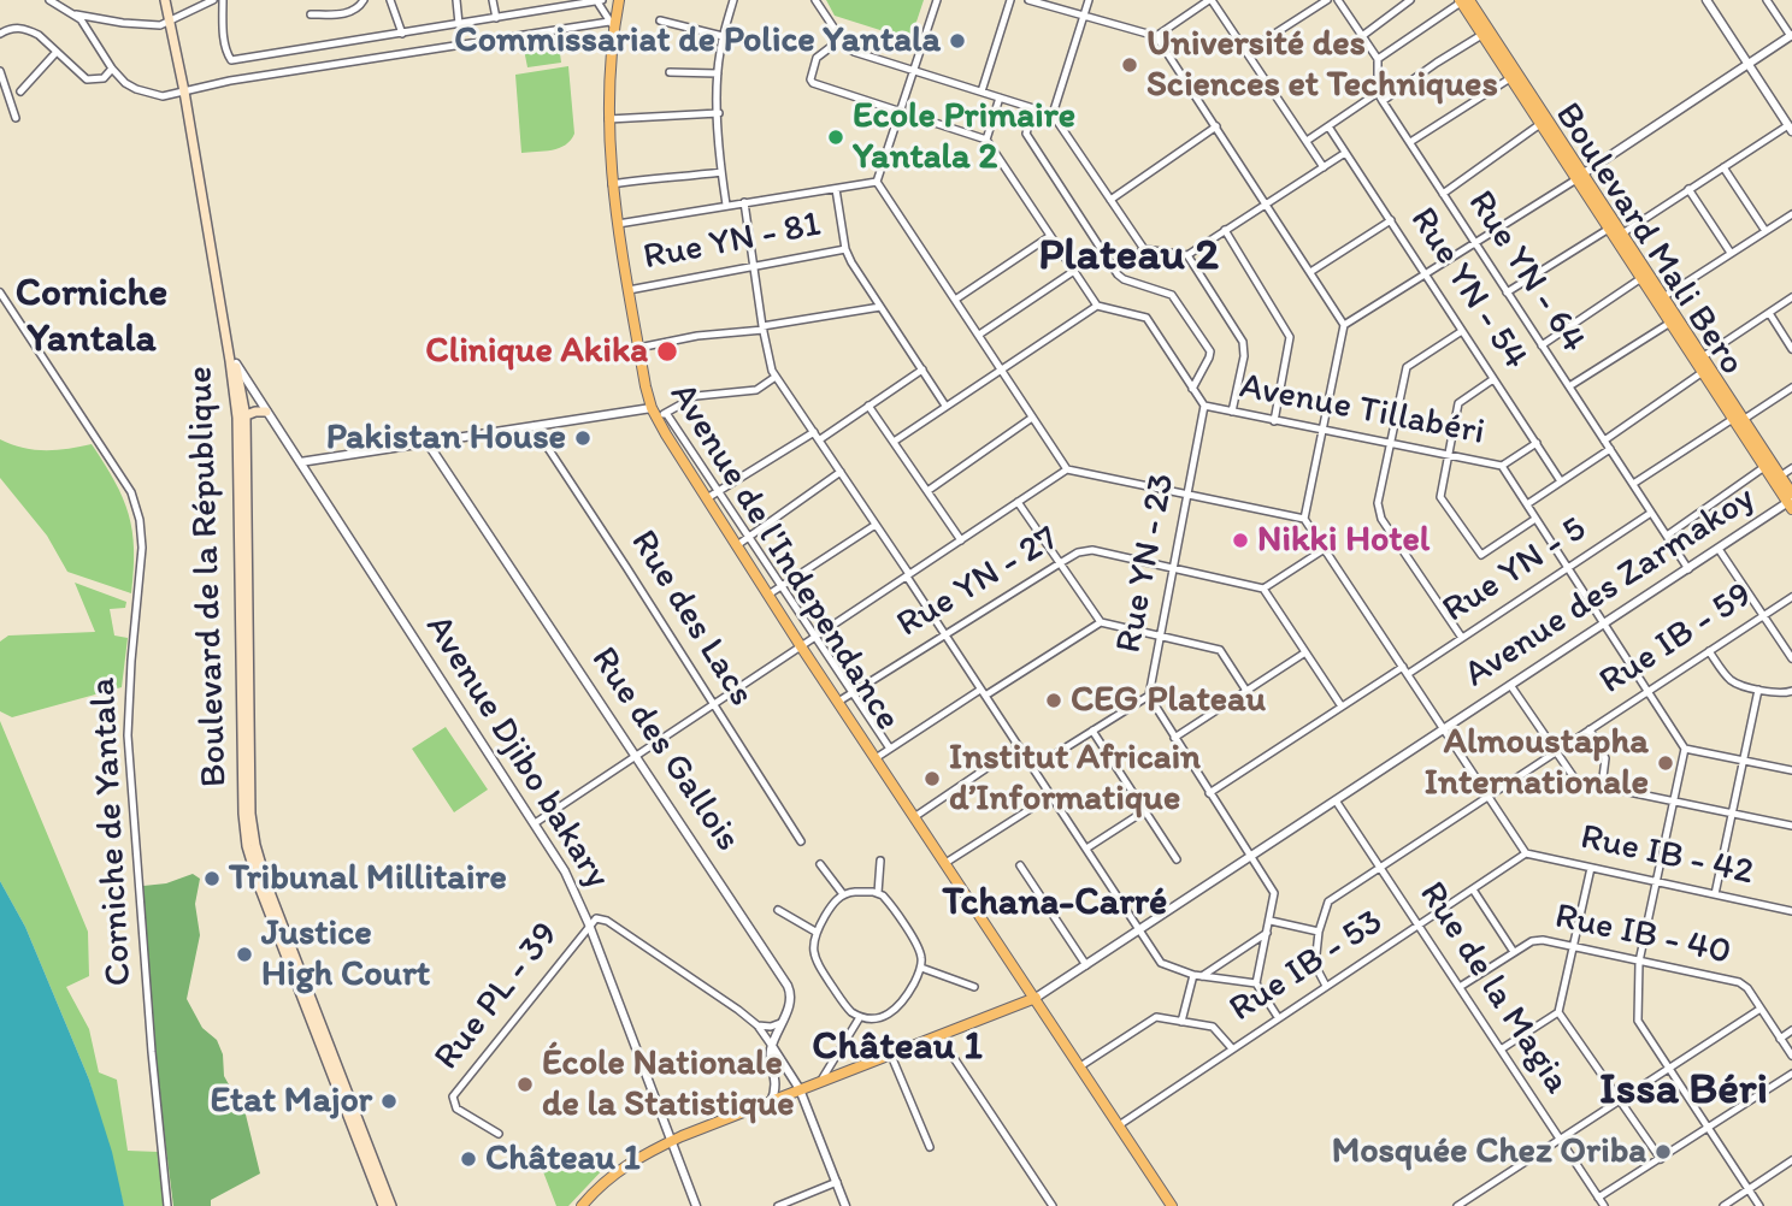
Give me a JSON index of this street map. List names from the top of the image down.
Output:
{
  "streets": {
    "main road": ["Boulevard Mali Bero", "Avenue de l'Independance", "Boulevard de la République"],
    "street": [
      "Rue YN - 81",
      "Rue YN - 64",
      "Rue YN - 54",
      "Avenue Tillabéri",
      "Rue YN - 23",
      "Rue YN - 5",
      "Rue YN - 27",
      "Avenue des Zarmakoy",
      "Rue des Lacs",
      "Rue IB - 59",
      "Rue des Gallois",
      "Avenue Djibo bakary",
      "Corniche de Yantala",
      "Rue IB - 42",
      "Rue IB - 40",
      "Rue IB - 53",
      "Rue de la Magia",
      "Rue PL - 39"
    ]
  },
  "crossings": [
    ["Boulevard Mali Bero", "Avenue des Zarmakoy"],
    ["Rue YN - 81", "Avenue de l'Independance"],
    ["Rue YN - 64", "Rue YN - 5"],
    ["Rue YN - 64", "Avenue des Zarmakoy"],
    ["Avenue Tillabéri", "Rue YN - 23"],
    ["Avenue Tillabéri", "Rue YN - 5"],
    ["Avenue Tillabéri", "Avenue des Zarmakoy"],
    ["Avenue Tillabéri", "Rue IB - 59"],
    ["Avenue de l'Independance", "Rue YN - 27"],
    ["Avenue de l'Independance", "Avenue des Zarmakoy"],
    ["Avenue de l'Independance", "Rue IB - 53"],
    ["Rue YN - 23", "Rue YN - 27"],
    ["Rue YN - 5", "Rue IB - 42"],
    ["Boulevard de la République", "Avenue Djibo bakary"],
    ["Avenue des Zarmakoy", "Rue IB - 42"],
    ["Avenue des Zarmakoy", "Rue de la Magia"],
    ["Rue IB - 59", "Rue IB - 42"],
    ["Rue IB - 59", "Rue IB - 53"],
    ["Rue IB - 59", "Rue de la Magia"],
    ["Avenue Djibo bakary", "Rue PL - 39"],
    ["Rue IB - 42", "Rue IB - 53"],
    ["Rue IB - 40", "Rue de la Magia"],
    ["Rue IB - 53", "Rue de la Magia"]
  ],
  "districts": [
    "Plateau 2",
    "Corniche Yantala",
    "Tchana-Carré",
    "Château 1",
    "Issa Béri"
  ],
  "places": [
    "Commissariat de Police Yantala",
    "Université des Sciences et Techniques",
    "Ecole Primaire Yantala 2",
    "Clinique Akika",
    "Pakistan House",
    "Nikki Hotel",
    "CEG Plateau",
    "Almoustapha Internationale",
    "Institut Africain d’Informatique",
    "Tribunal Millitaire",
    "Justice High Court",
    "École Nationale de la Statistique",
    "Etat Major",
    "Mosquée Chez Oriba",
    "Château 1"
  ]
}
